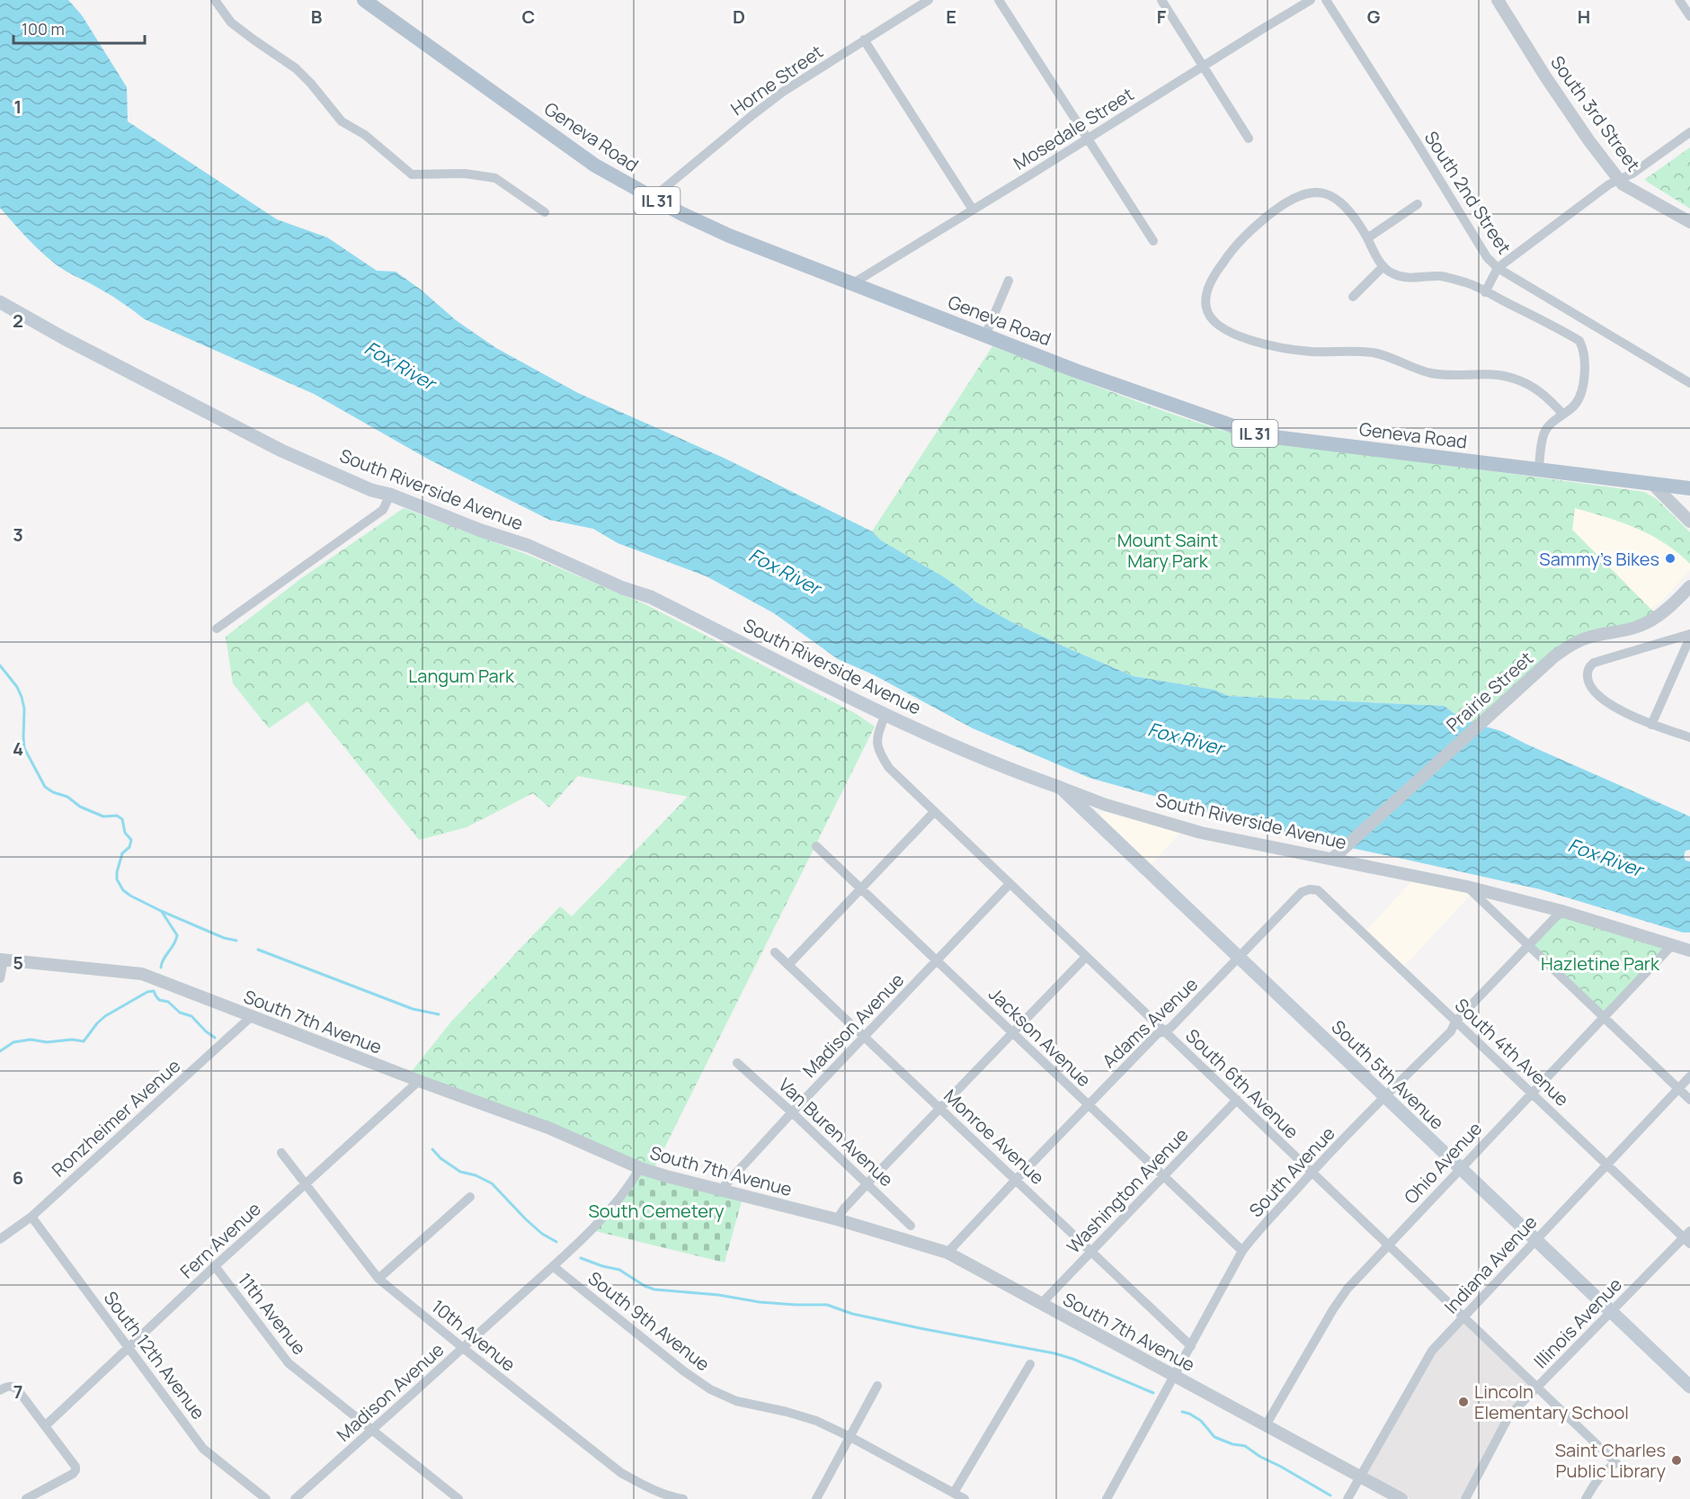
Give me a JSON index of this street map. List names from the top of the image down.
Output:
{
  "streets": {
    "main road": [
      "Geneva Road",
      "IL 31",
      "South Riverside Avenue",
      "South 5th Avenue"
    ],
    "street": [
      "Horne Street",
      "South 3rd Street",
      "Mosedale Street",
      "South 2nd Street",
      "Prairie Street",
      "South 7th Avenue",
      "Adams Avenue",
      "Madison Avenue",
      "Jackson Avenue",
      "South 4th Avenue",
      "South 6th Avenue",
      "Ronzheimer Avenue",
      "Van Buren Avenue",
      "Monroe Avenue",
      "Ohio Avenue",
      "South Avenue",
      "Washington Avenue",
      "Fern Avenue",
      "Indiana Avenue",
      "11th Avenue",
      "South 9th Avenue",
      "Illinois Avenue",
      "10th Avenue",
      "South 12th Avenue"
    ]
  },
  "crossings": [
    ["Horne Street", "Geneva Road"],
    ["Mosedale Street", "Geneva Road"],
    ["South Riverside Avenue", "Prairie Street"],
    ["South Riverside Avenue", "South 5th Avenue"],
    ["South Riverside Avenue", "South 6th Avenue"],
    ["South Riverside Avenue", "Ohio Avenue"],
    ["South Riverside Avenue", "South Avenue"],
    ["South 7th Avenue", "Adams Avenue"],
    ["South 7th Avenue", "Madison Avenue"],
    ["South 7th Avenue", "Ronzheimer Avenue"],
    ["South 7th Avenue", "Ohio Avenue"],
    ["South 7th Avenue", "South Avenue"],
    ["South 7th Avenue", "Washington Avenue"],
    ["South 7th Avenue", "Fern Avenue"],
    ["South 7th Avenue", "Indiana Avenue"],
    ["Adams Avenue", "Jackson Avenue"],
    ["Adams Avenue", "South 4th Avenue"],
    ["Adams Avenue", "South 5th Avenue"],
    ["Adams Avenue", "South 6th Avenue"],
    ["Adams Avenue", "Monroe Avenue"],
    ["Madison Avenue", "Jackson Avenue"],
    ["Madison Avenue", "South 6th Avenue"],
    ["Madison Avenue", "Van Buren Avenue"],
    ["Madison Avenue", "Monroe Avenue"],
    ["Madison Avenue", "11th Avenue"],
    ["Madison Avenue", "South 9th Avenue"],
    ["Madison Avenue", "10th Avenue"],
    ["Jackson Avenue", "South Avenue"],
    ["Jackson Avenue", "Washington Avenue"],
    ["South 4th Avenue", "Ohio Avenue"],
    ["South 4th Avenue", "South Avenue"],
    ["South 4th Avenue", "Indiana Avenue"],
    ["South 4th Avenue", "Illinois Avenue"],
    ["South 5th Avenue", "Ohio Avenue"],
    ["South 5th Avenue", "South Avenue"],
    ["South 5th Avenue", "Indiana Avenue"],
    ["South 5th Avenue", "Illinois Avenue"],
    ["South 6th Avenue", "Ohio Avenue"],
    ["South 6th Avenue", "South Avenue"],
    ["South 6th Avenue", "Washington Avenue"],
    ["South 6th Avenue", "Indiana Avenue"],
    ["South 6th Avenue", "Illinois Avenue"],
    ["Ronzheimer Avenue", "South 12th Avenue"],
    ["Monroe Avenue", "South Avenue"],
    ["Monroe Avenue", "Washington Avenue"],
    ["Fern Avenue", "11th Avenue"],
    ["Fern Avenue", "10th Avenue"],
    ["Fern Avenue", "South 12th Avenue"]
  ],
  "water": ["Fox River"],
  "parks": [
    "Mount Saint Mary Park",
    "Langum Park",
    "Hazletine Park",
    "South Cemetery"
  ],
  "places": ["Sammy's Bikes", "Lincoln Elementary School", "Saint Charles Public Library"],
  "scale_bar": "100 m",
  "grid": {
    "columns": [
      "B",
      "C",
      "D",
      "E",
      "F",
      "G",
      "H"
    ],
    "rows": [
      "1",
      "2",
      "3",
      "4",
      "5",
      "6",
      "7"
    ]
  }
}
